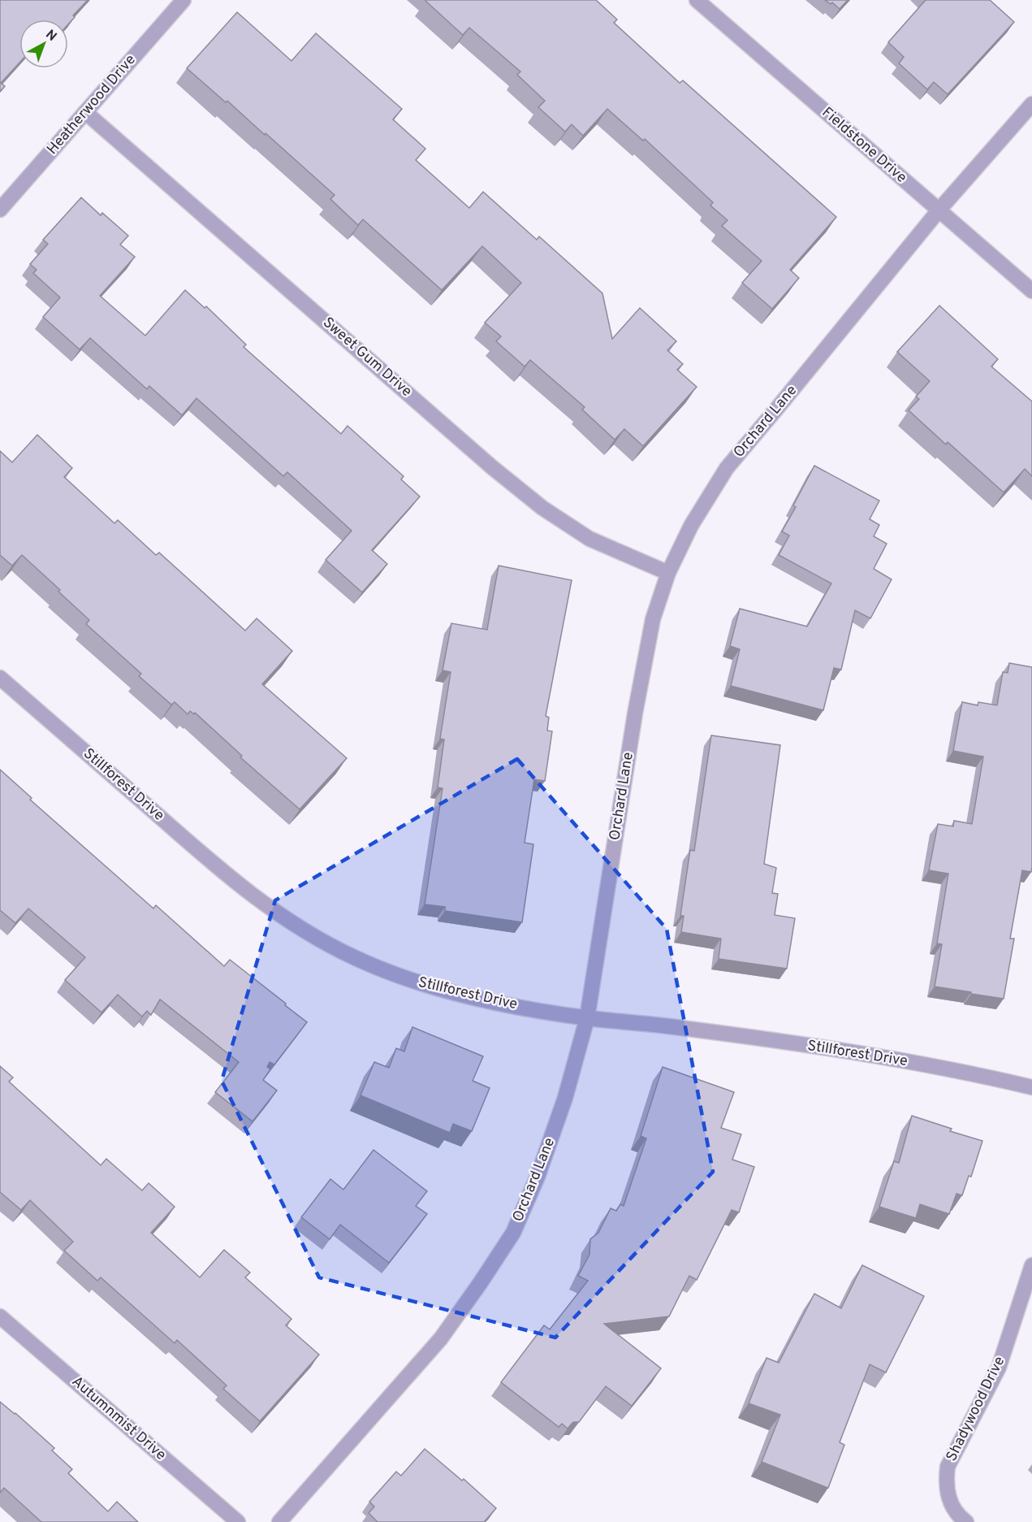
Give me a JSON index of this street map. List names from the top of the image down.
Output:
{
  "streets": {
    "street": [
      "Heatherwood Drive",
      "Fieldstone Drive",
      "Sweet Gum Drive",
      "Orchard Lane",
      "Stillforest Drive",
      "Shadywood Drive",
      "Autumnmist Drive"
    ]
  },
  "crossings": [
    ["Heatherwood Drive", "Sweet Gum Drive"],
    ["Fieldstone Drive", "Orchard Lane"],
    ["Sweet Gum Drive", "Orchard Lane"],
    ["Orchard Lane", "Stillforest Drive"]
  ],
  "north": "top right"
}
